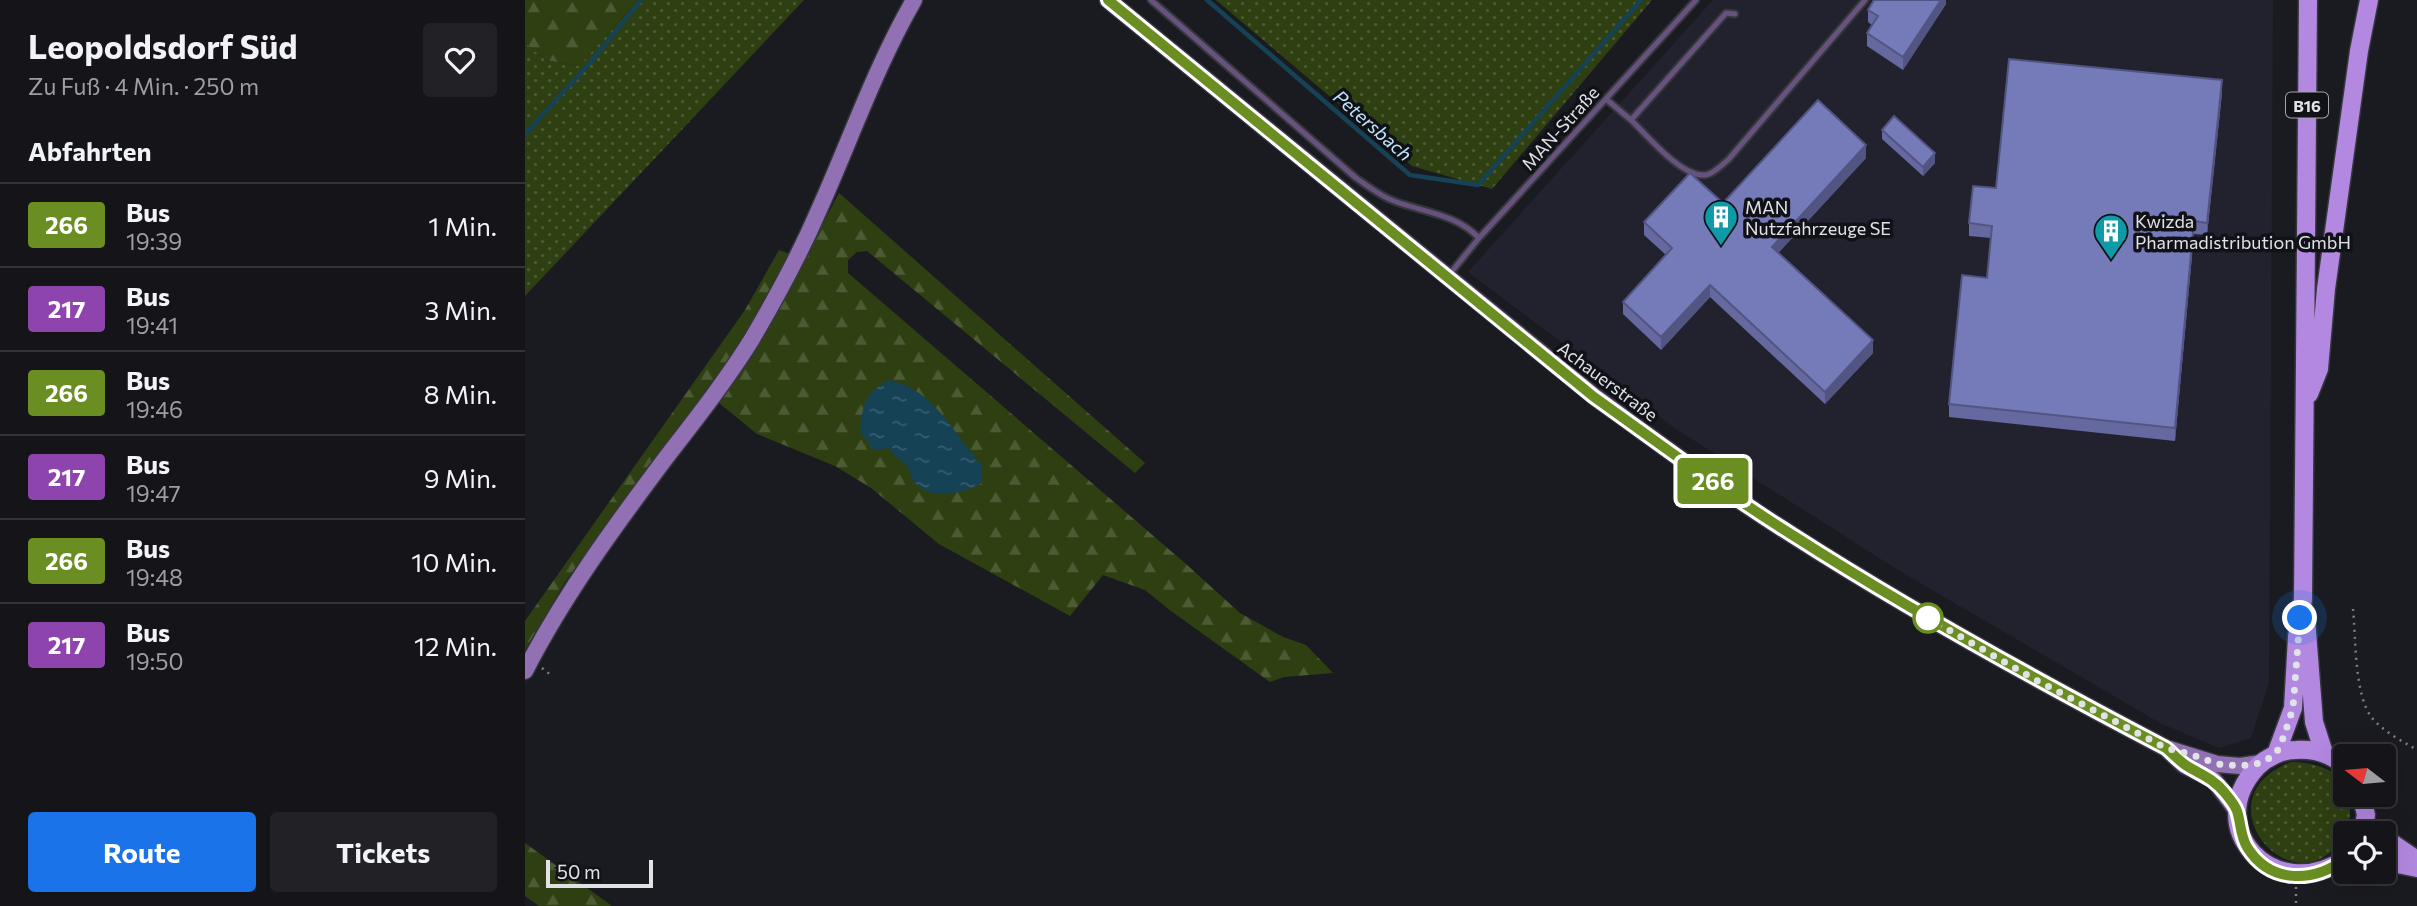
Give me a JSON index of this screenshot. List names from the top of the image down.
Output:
{
  "streets": {
    "main road": ["B16"],
    "street": ["Achauerstraße"],
    "lane": ["MAN-Straße"]
  },
  "crossings": [
    ["MAN-Straße", "Achauerstraße"]
  ],
  "water": ["Petersbach"],
  "places": {
    "building": ["MAN Nutzfahrzeuge SE", "Kwizda Pharmadistribution GmbH"]
  },
  "lines": ["bus line 266"],
  "scale_bar": "50 m",
  "north": "left",
  "page": {
    "heading": [
      ["Leopoldsdorf Süd", "Zu Fuß · 4 Min. · 250 m"],
      "Abfahrten"
    ],
    "on_map": "266",
    "list": [
      {
        "mark": "266",
        "name": "Bus",
        "note": "19:39",
        "value": "1 Min."
      },
      {
        "mark": "217",
        "name": "Bus",
        "note": "19:41",
        "value": "3 Min."
      },
      {
        "mark": "266",
        "name": "Bus",
        "note": "19:46",
        "value": "8 Min."
      },
      {
        "mark": "217",
        "name": "Bus",
        "note": "19:47",
        "value": "9 Min."
      },
      {
        "mark": "266",
        "name": "Bus",
        "note": "19:48",
        "value": "10 Min."
      },
      {
        "mark": "217",
        "name": "Bus",
        "note": "19:50",
        "value": "12 Min."
      }
    ],
    "buttons": ["Route", "Tickets"],
    "scale": "50 m"
  }
}
